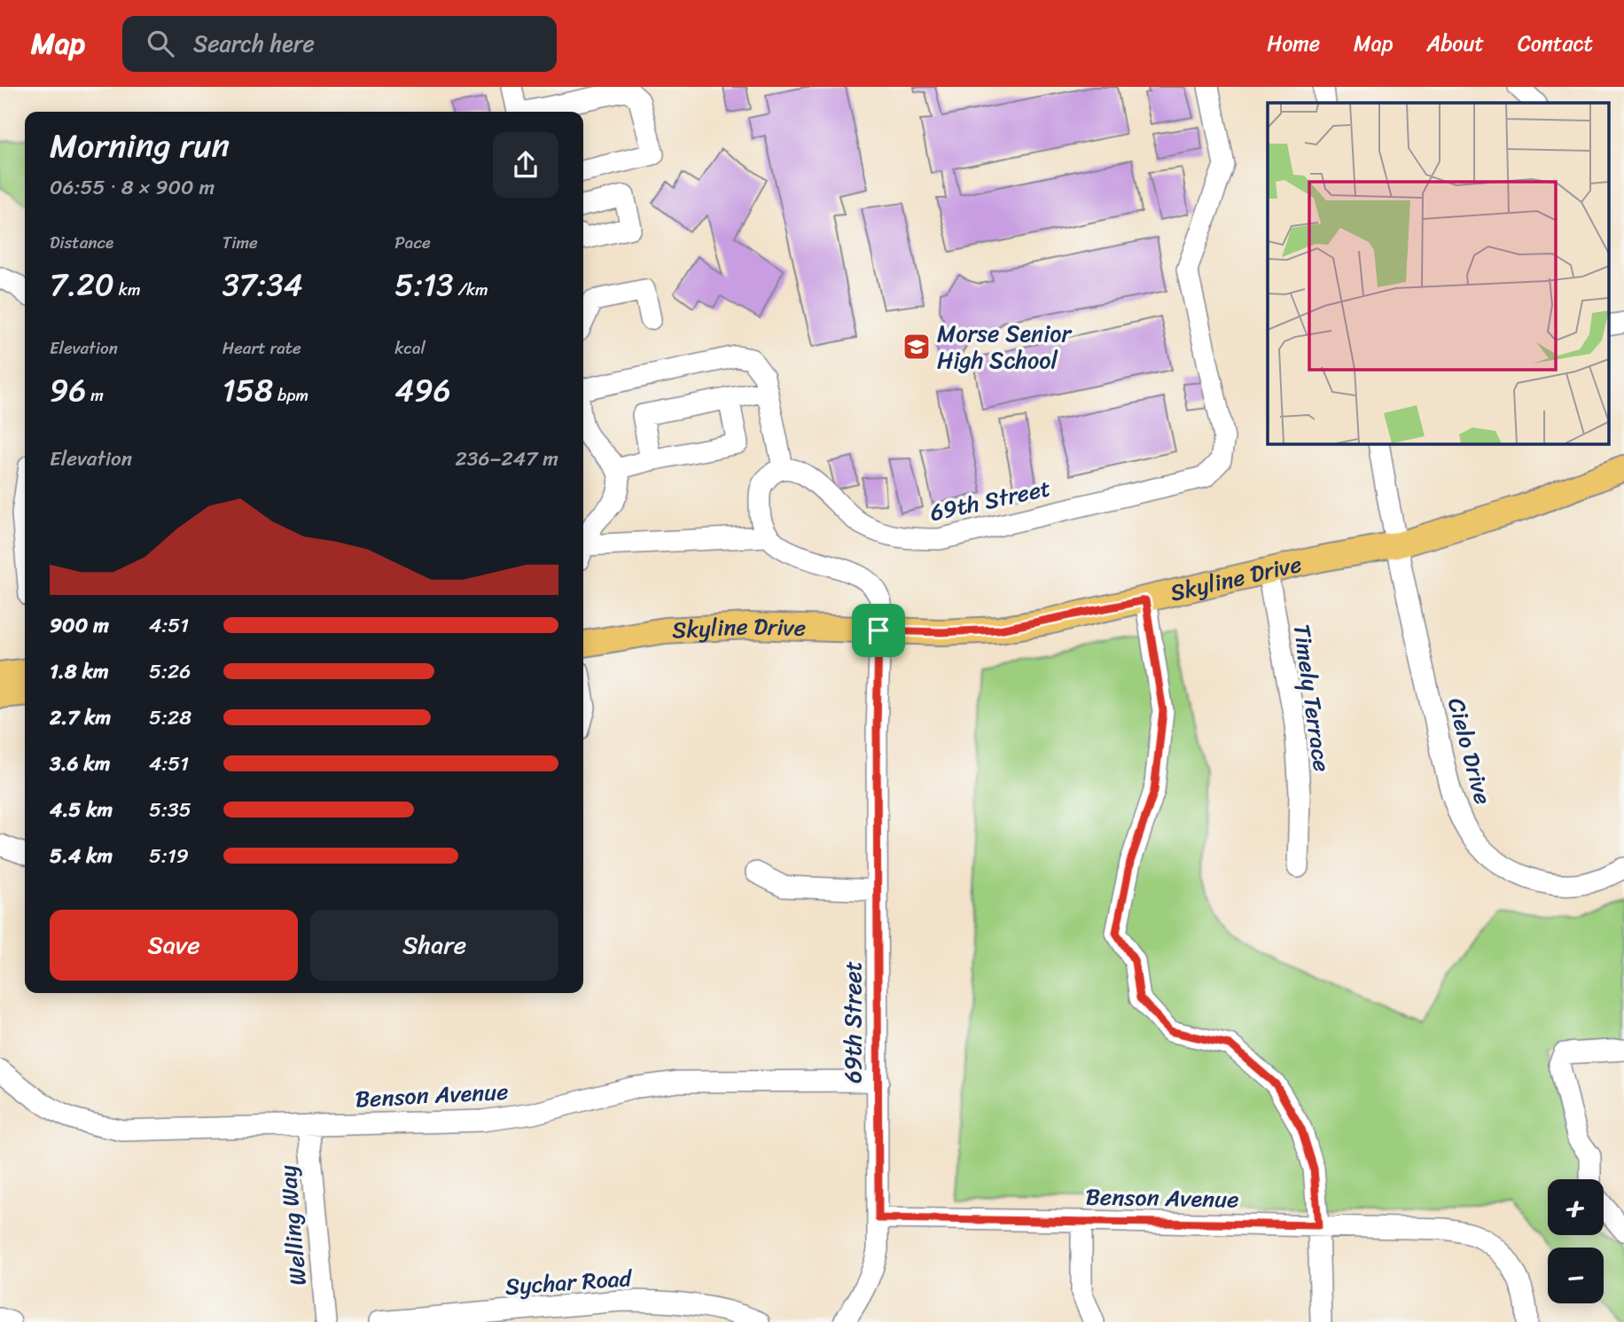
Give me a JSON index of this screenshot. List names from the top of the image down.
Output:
{
  "streets": {
    "main road": ["Skyline Drive"],
    "street": [
      "69th Street",
      "Timely Terrace",
      "Cielo Drive",
      "Benson Avenue",
      "Welling Way",
      "Sychar Road"
    ]
  },
  "crossings": [
    ["69th Street", "Skyline Drive"],
    ["69th Street", "Benson Avenue"],
    ["Skyline Drive", "Timely Terrace"],
    ["Skyline Drive", "Cielo Drive"],
    ["Benson Avenue", "Welling Way"]
  ],
  "places": {
    "school or university": ["Morse Senior High School"]
  },
  "page": {
    "header": "Map",
    "search": "Search here",
    "nav": [
      "Home",
      "Map",
      "About",
      "Contact"
    ],
    "heading": ["Morning run", "06:55 · 8 × 900 m"],
    "stats": [
      ["Distance", "7.20 km"],
      ["Time", "37:34"],
      ["Pace", "5:13 /km"],
      ["Elevation", "96 m"],
      ["Heart rate", "158 bpm"],
      ["kcal", "496"]
    ],
    "chart": ["Elevation", "236–247 m"],
    "list": [
      {
        "name": "900 m",
        "note": "4:51"
      },
      {
        "name": "1.8 km",
        "note": "5:26"
      },
      {
        "name": "2.7 km",
        "note": "5:28"
      },
      {
        "name": "3.6 km",
        "note": "4:51"
      },
      {
        "name": "4.5 km",
        "note": "5:35"
      },
      {
        "name": "5.4 km",
        "note": "5:19"
      }
    ],
    "buttons": ["Save", "Share"],
    "map_buttons": ["+", "−"]
  }
}
